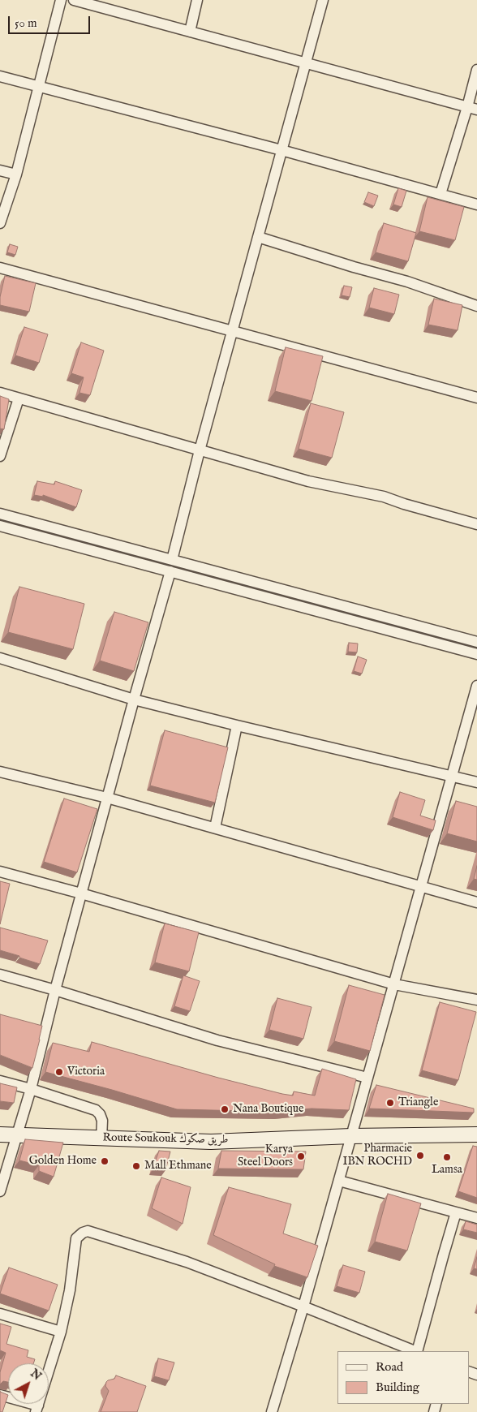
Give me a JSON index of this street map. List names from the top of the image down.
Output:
{
  "streets": {
    "street": ["Route Soukouk طريق صكوك"]
  },
  "places": [
    "Victoria",
    "Triangle",
    "Nana Boutique",
    "Pharmacie IBN ROCHD",
    "Karya Steel Doors",
    "Lamsa",
    "Golden Home",
    "Mall Ethmane"
  ],
  "legend": ["Road", "Building"],
  "scale_bar": "50 m",
  "north": "top right"
}
